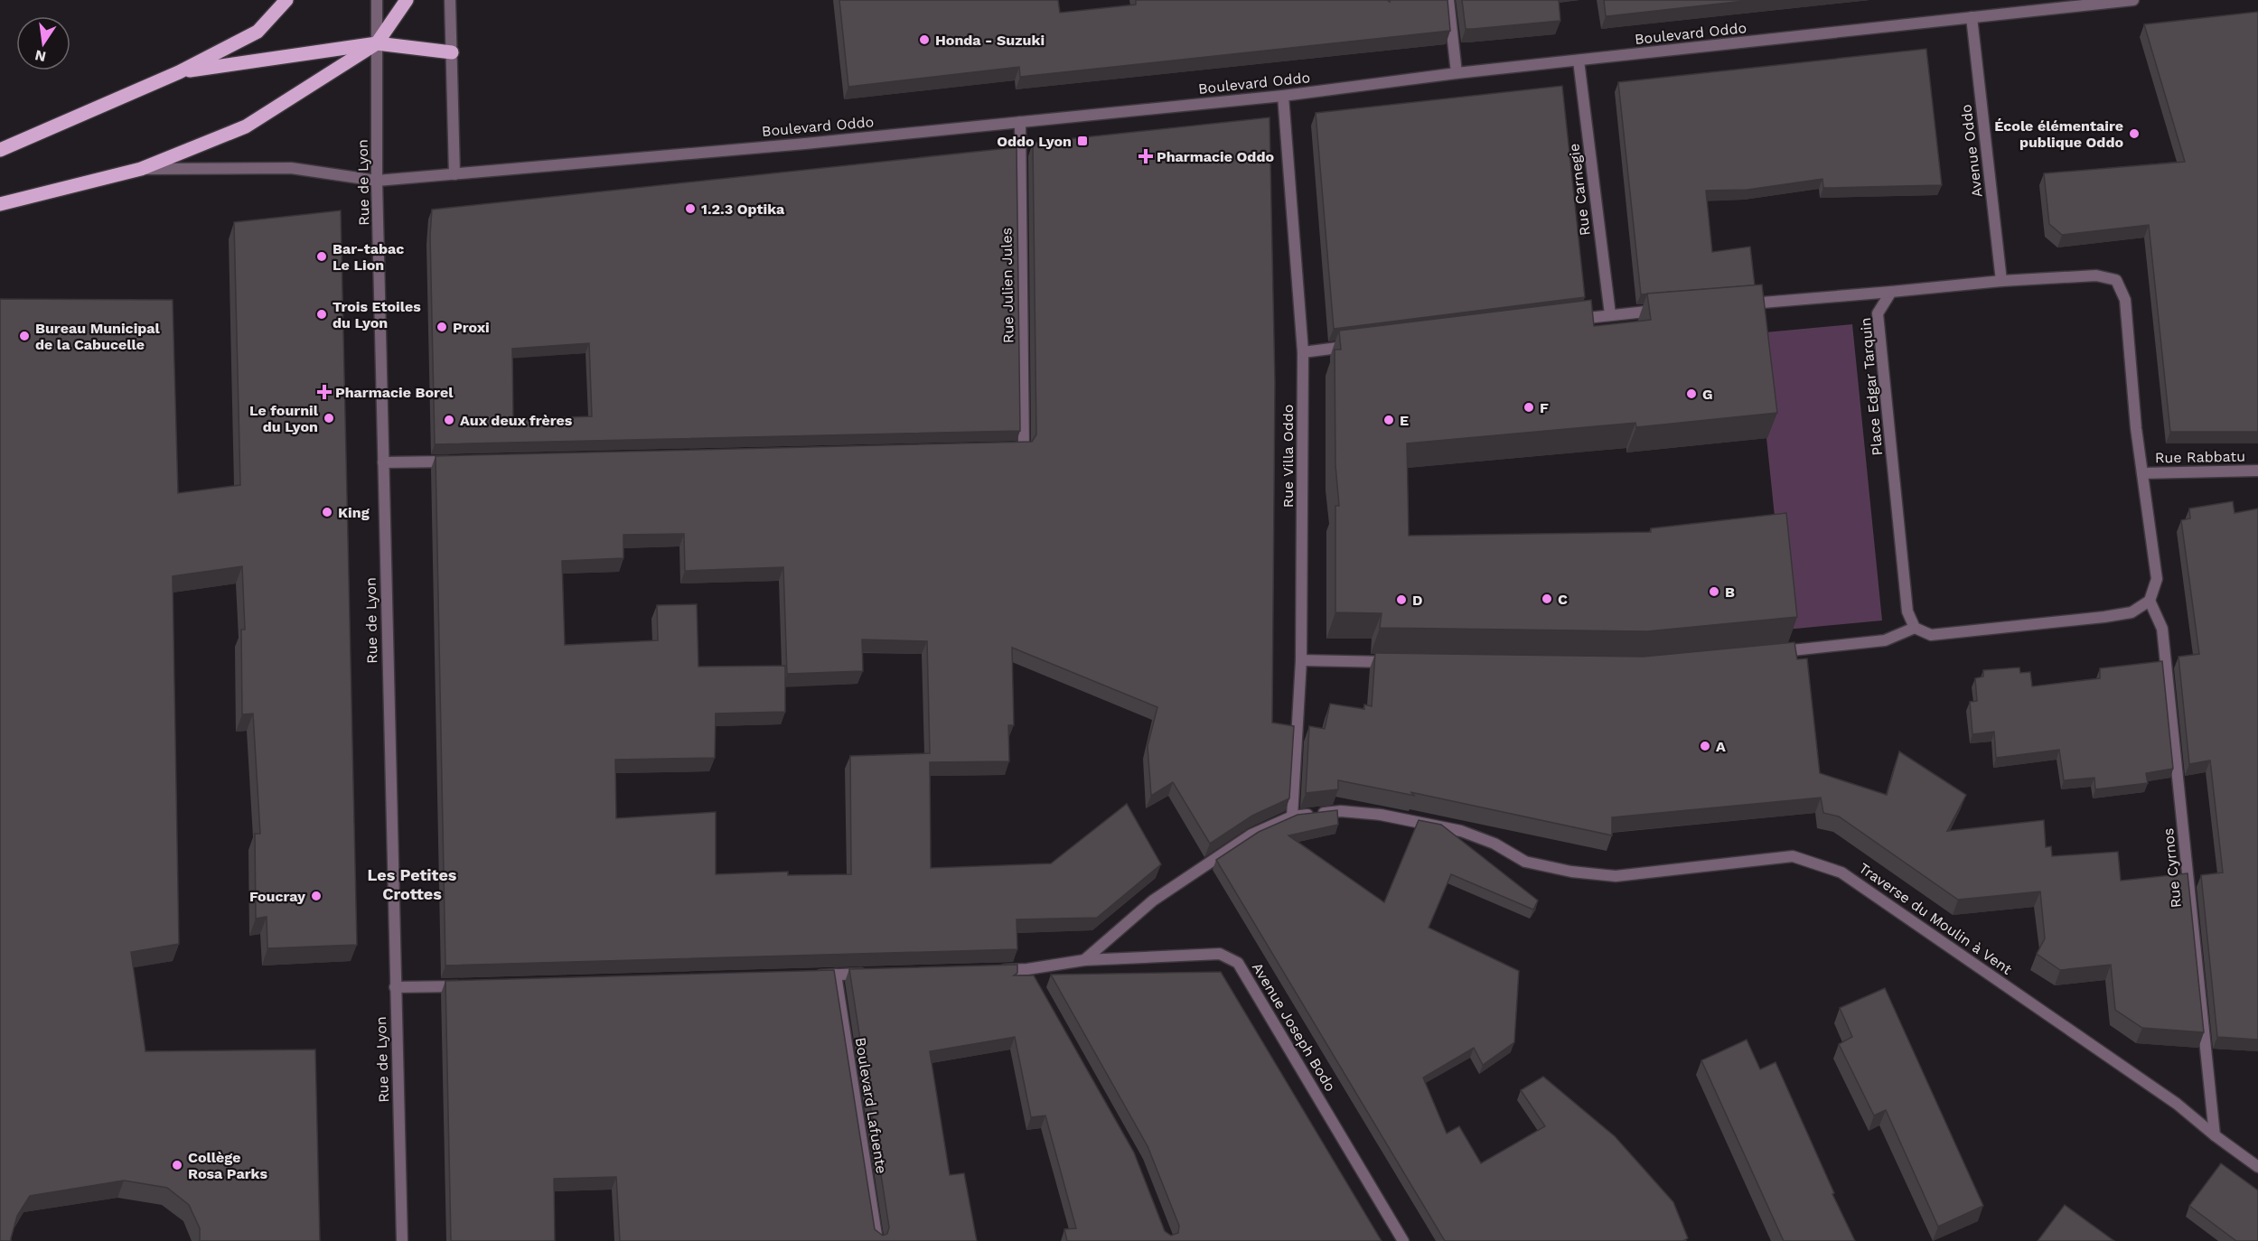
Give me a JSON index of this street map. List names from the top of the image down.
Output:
{
  "streets": {
    "street": [
      "Boulevard Oddo",
      "Avenue Oddo",
      "Rue de Lyon",
      "Rue Carnegie",
      "Rue Julien Jules",
      "Place Edgar Tarquin",
      "Rue Villa Oddo",
      "Rue Rabbatu",
      "Rue Cyrnos",
      "Traverse du Moulin à Vent",
      "Avenue Joseph Bodo",
      "Boulevard Lafuente"
    ]
  },
  "crossings": [
    ["Boulevard Oddo", "Avenue Oddo"],
    ["Boulevard Oddo", "Rue de Lyon"],
    ["Boulevard Oddo", "Rue Carnegie"],
    ["Boulevard Oddo", "Rue Julien Jules"],
    ["Boulevard Oddo", "Rue Villa Oddo"],
    ["Rue Villa Oddo", "Traverse du Moulin à Vent"],
    ["Rue Cyrnos", "Traverse du Moulin à Vent"],
    ["Traverse du Moulin à Vent", "Avenue Joseph Bodo"]
  ],
  "districts": ["Les Petites Crottes"],
  "places": {
    "other": [
      "Honda - Suzuki",
      "École élémentaire publique Oddo",
      "1.2.3 Optika",
      "Bar-tabac Le Lion",
      "Trois Etoiles du Lyon",
      "Proxi",
      "Bureau Municipal de la Cabucelle",
      "G",
      "F",
      "Le fournil du Lyon",
      "Aux deux frères",
      "E",
      "King",
      "B",
      "C",
      "D",
      "A",
      "Foucray",
      "Collège Rosa Parks"
    ],
    "transit": ["Oddo Lyon"],
    "health": ["Pharmacie Oddo", "Pharmacie Borel"]
  },
  "north": "bottom"
}
